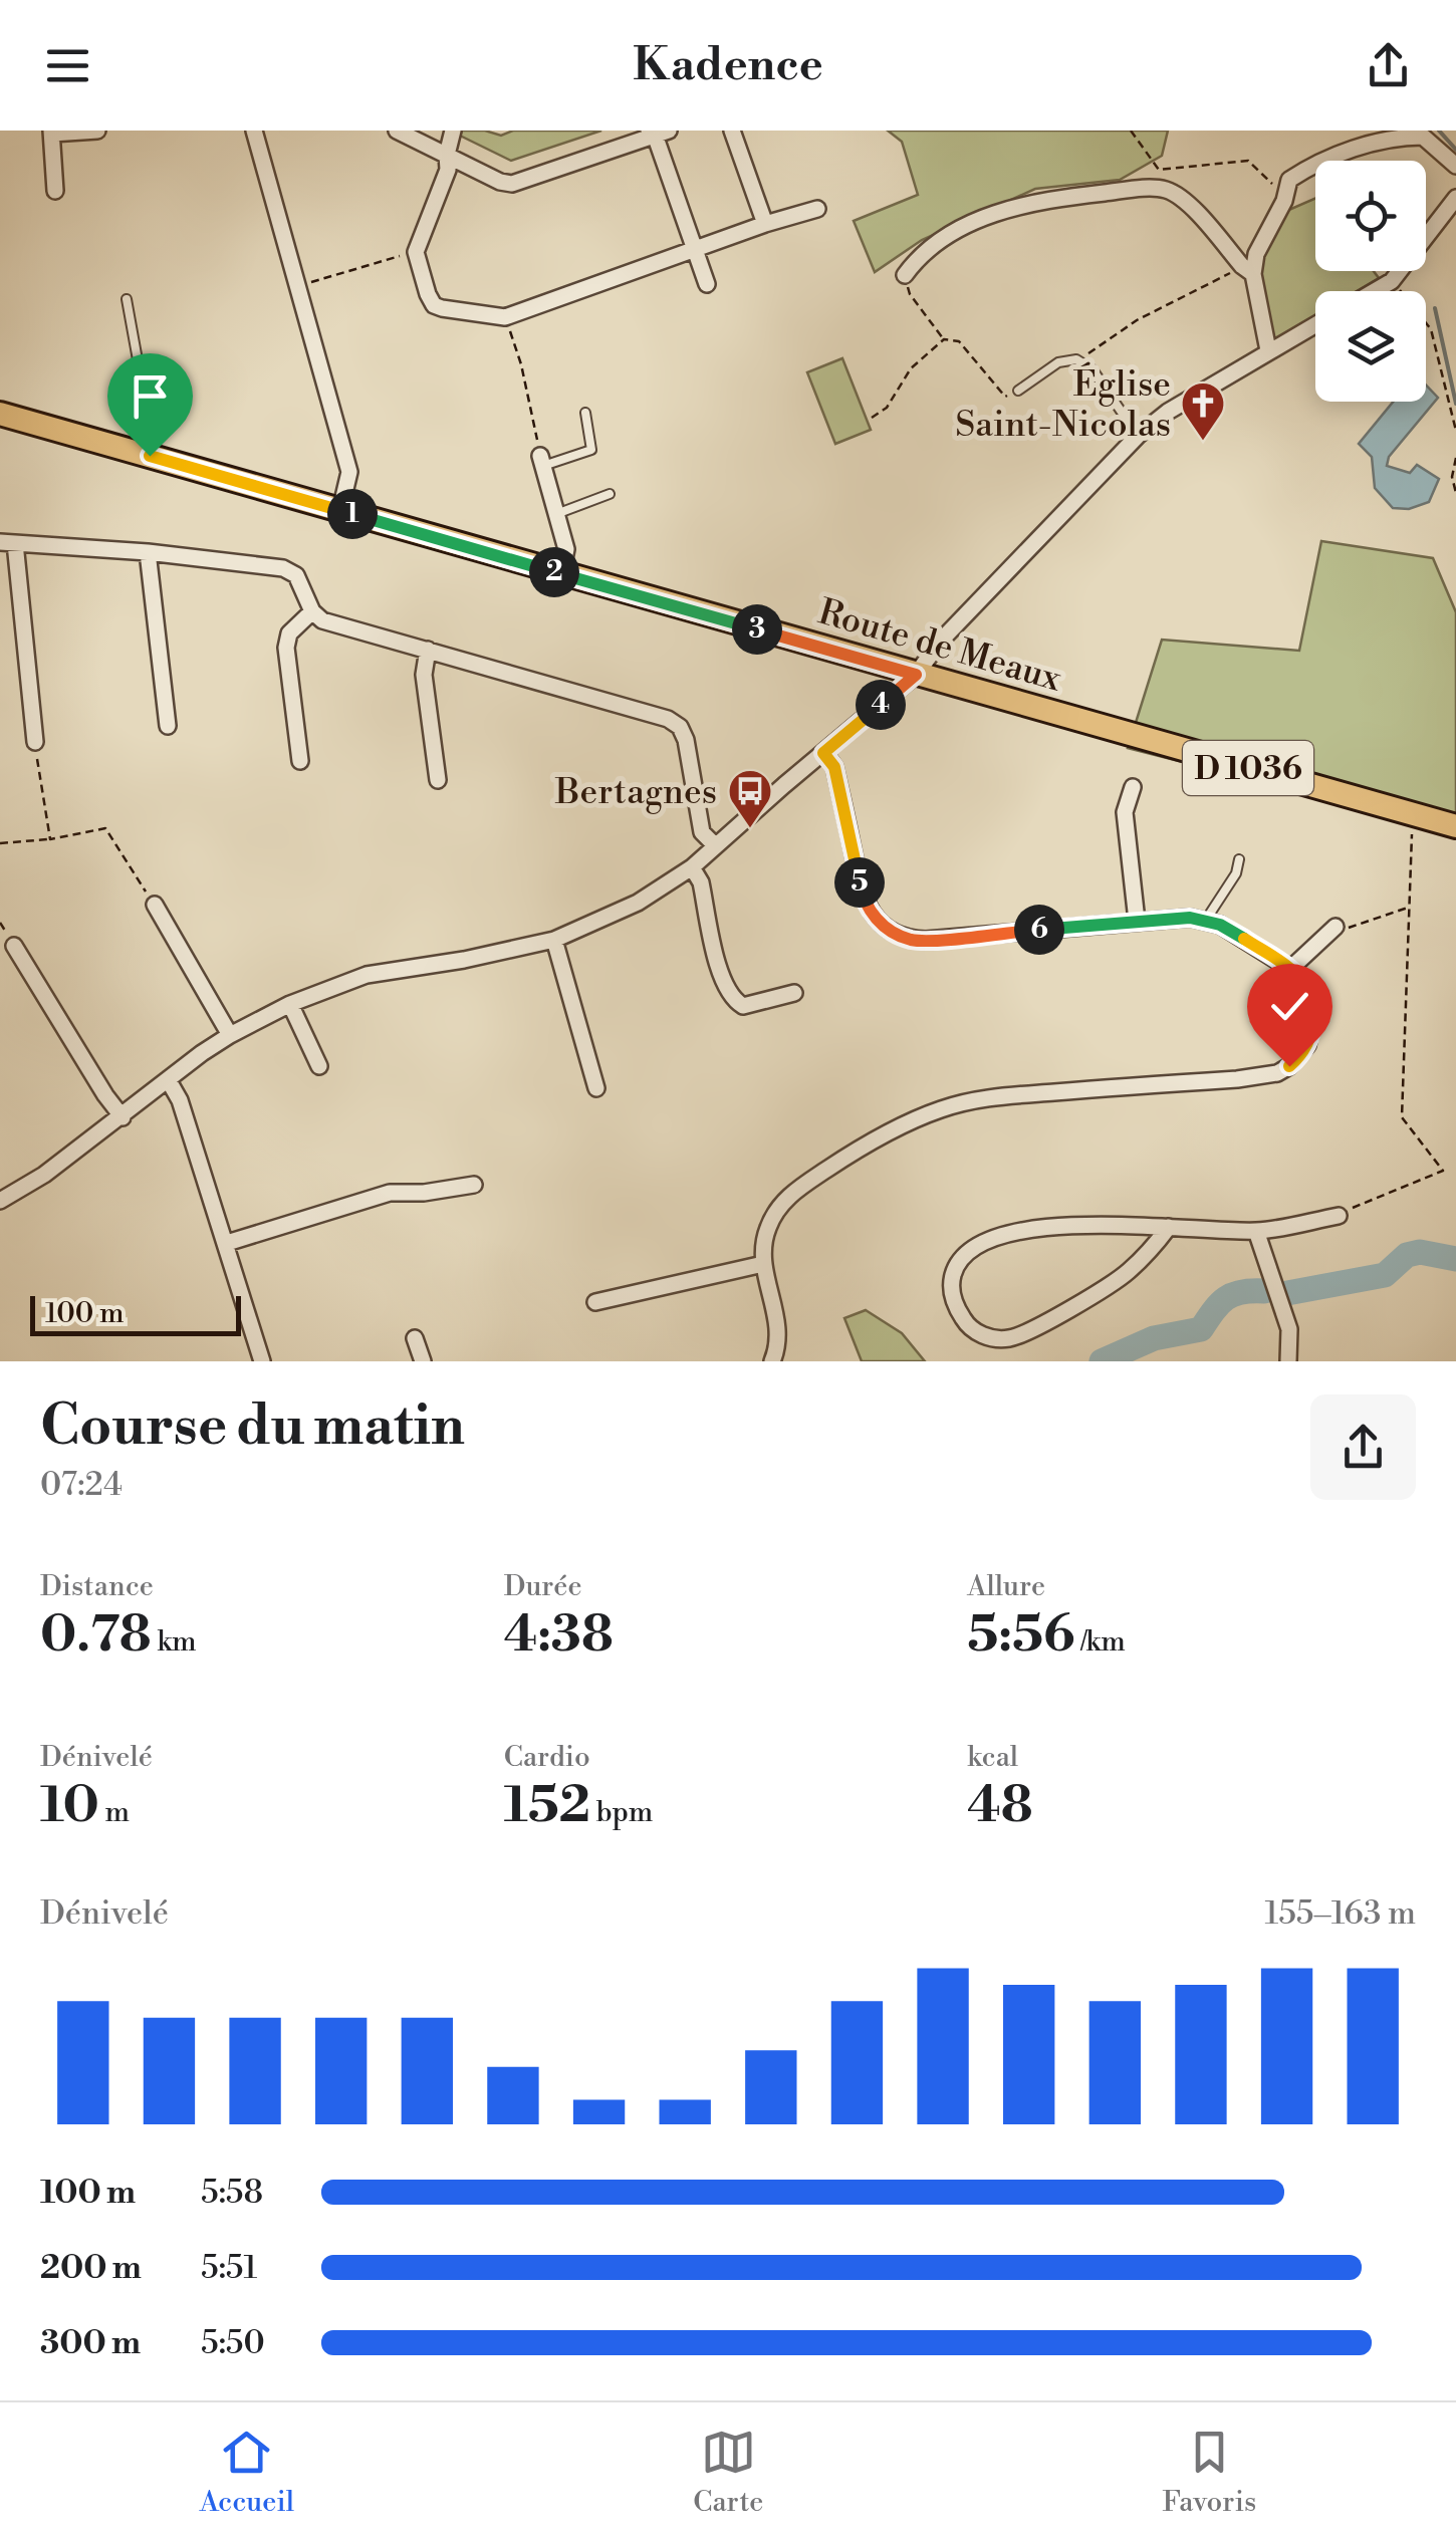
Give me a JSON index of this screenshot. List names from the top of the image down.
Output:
{
  "streets": {
    "main road": ["Route de Meaux", "D 1036"]
  },
  "places": {
    "church": ["Église Saint-Nicolas"],
    "bus stop": ["Bertagnes"]
  },
  "scale_bar": "100 m",
  "page": {
    "header": "Kadence",
    "pins": [
      "1",
      "2",
      "3",
      "4",
      "5",
      "6"
    ],
    "scale": "100 m",
    "heading": ["Course du matin", "07:24"],
    "stats": [
      ["Distance", "0.78 km"],
      ["Durée", "4:38"],
      ["Allure", "5:56 /km"],
      ["Dénivelé", "10 m"],
      ["Cardio", "152 bpm"],
      ["kcal", "48"]
    ],
    "chart": ["Dénivelé", "155–163 m"],
    "list": [
      {
        "name": "100 m",
        "note": "5:58"
      },
      {
        "name": "200 m",
        "note": "5:51"
      },
      {
        "name": "300 m",
        "note": "5:50"
      }
    ],
    "tabs": ["Accueil", "Carte", "Favoris"]
  }
}
